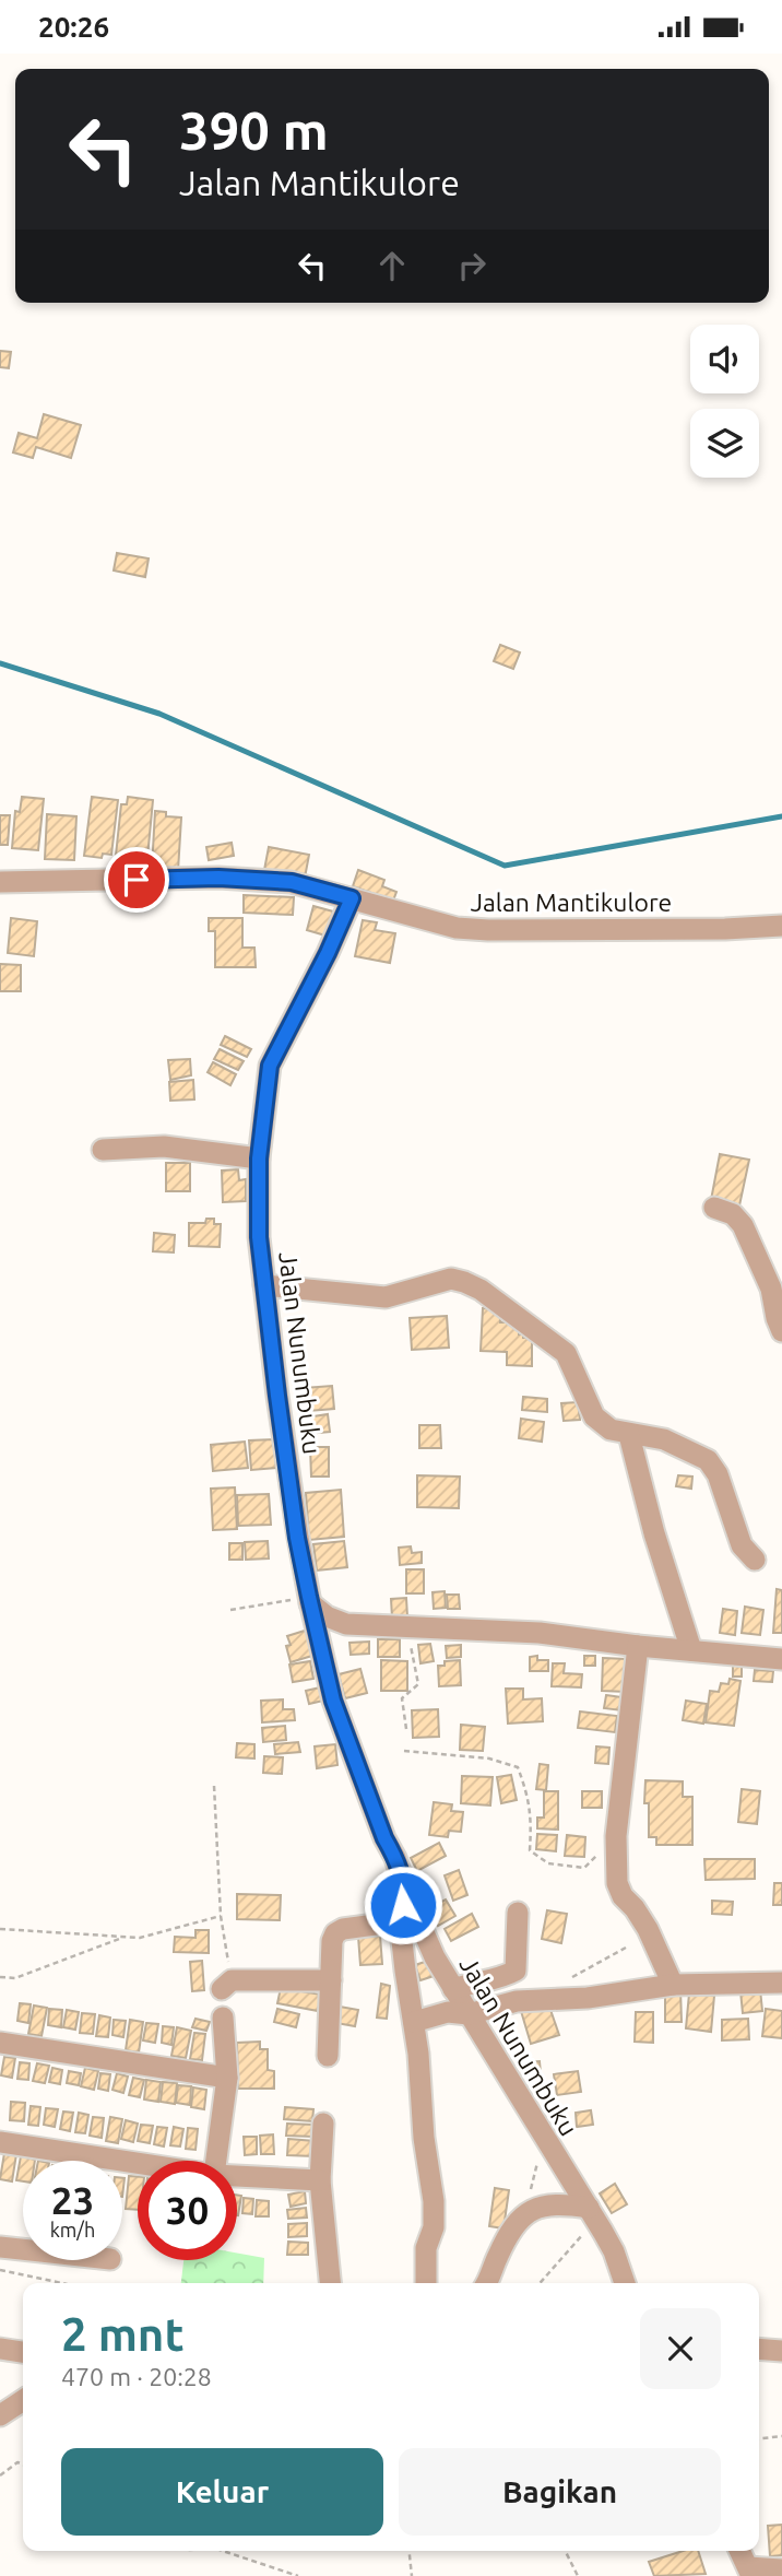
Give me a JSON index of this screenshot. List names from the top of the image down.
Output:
{
  "streets": {
    "street": ["Jalan Mantikulore", "Jalan Nunumbuku"]
  },
  "crossings": [
    ["Jalan Mantikulore", "Jalan Nunumbuku"]
  ],
  "page": {
    "status": "20:26",
    "turn": ["390 m", "Jalan Mantikulore"],
    "speed": "23 km/h",
    "limit": "30",
    "heading": ["2 mnt", "470 m · 20:28"],
    "buttons": ["Keluar", "Bagikan"]
  }
}
